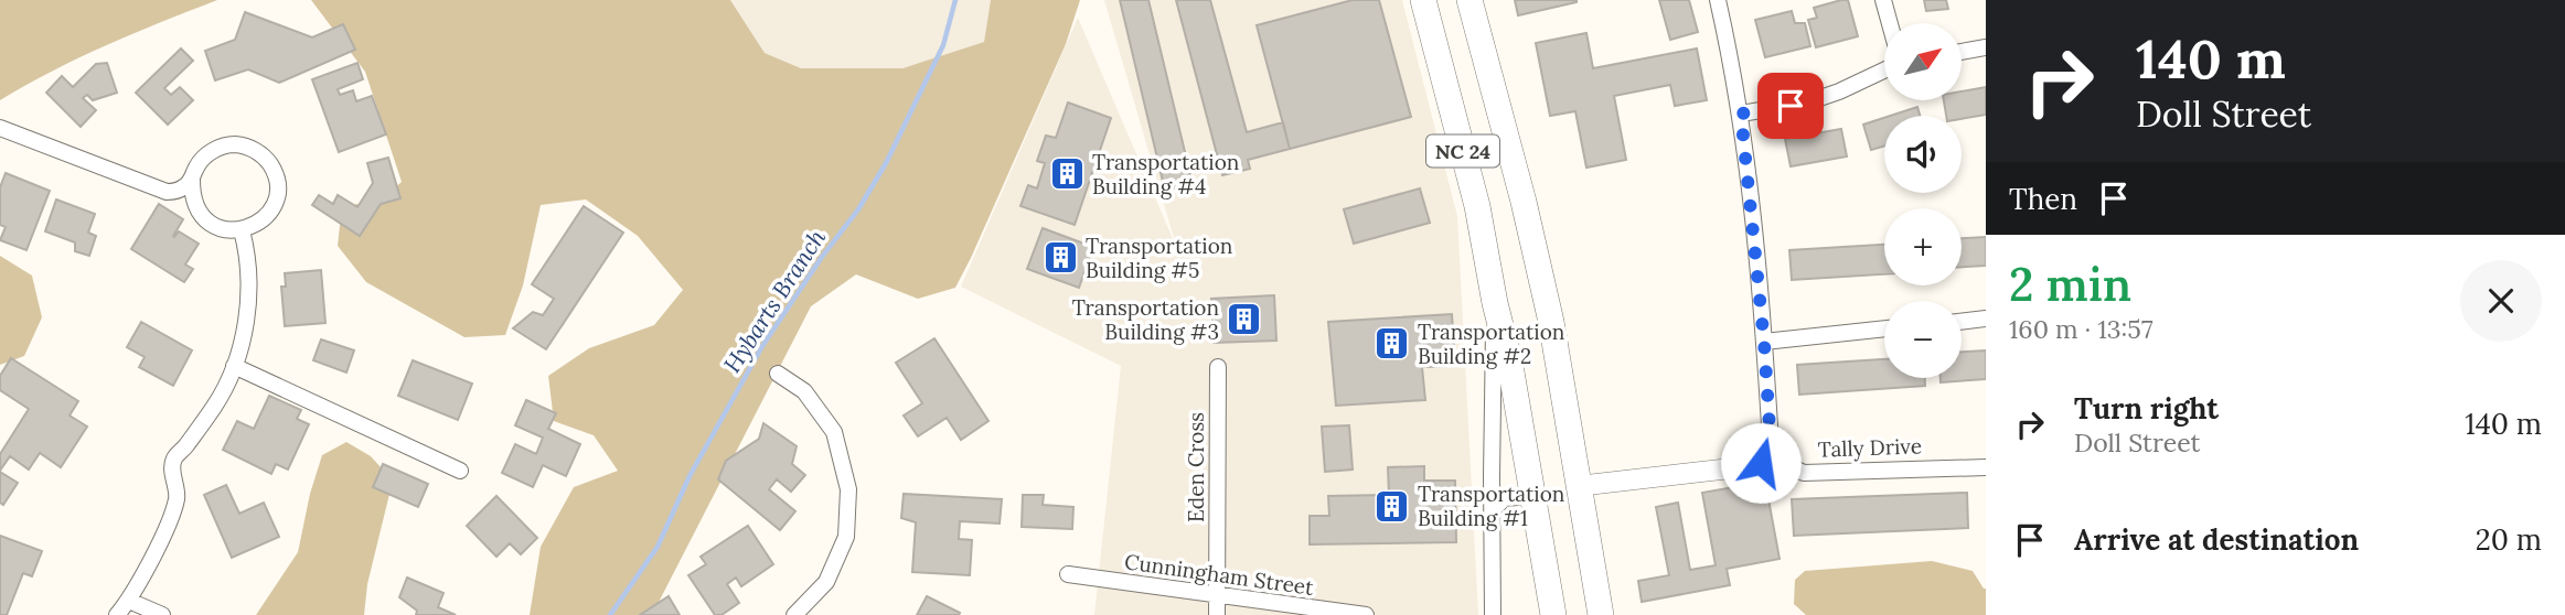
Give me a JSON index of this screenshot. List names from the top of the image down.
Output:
{
  "streets": {
    "main road": ["NC 24"],
    "street": ["Tally Drive", "Eden Cross", "Cunningham Street"]
  },
  "crossings": [
    ["Eden Cross", "Cunningham Street"]
  ],
  "water": ["Hybarts Branch"],
  "places": {
    "building": [
      "Transportation Building #4",
      "Transportation Building #5",
      "Transportation Building #3",
      "Transportation Building #2",
      "Transportation Building #1"
    ]
  },
  "north": "top right",
  "page": {
    "turn": ["140 m", "Doll Street"],
    "map_buttons": ["+", "−"],
    "then": "Then",
    "heading": ["2 min", "160 m · 13:57"],
    "list": [
      {
        "name": "Turn right",
        "note": "Doll Street",
        "value": "140 m"
      },
      {
        "name": "Arrive at destination",
        "value": "20 m"
      }
    ]
  }
}
